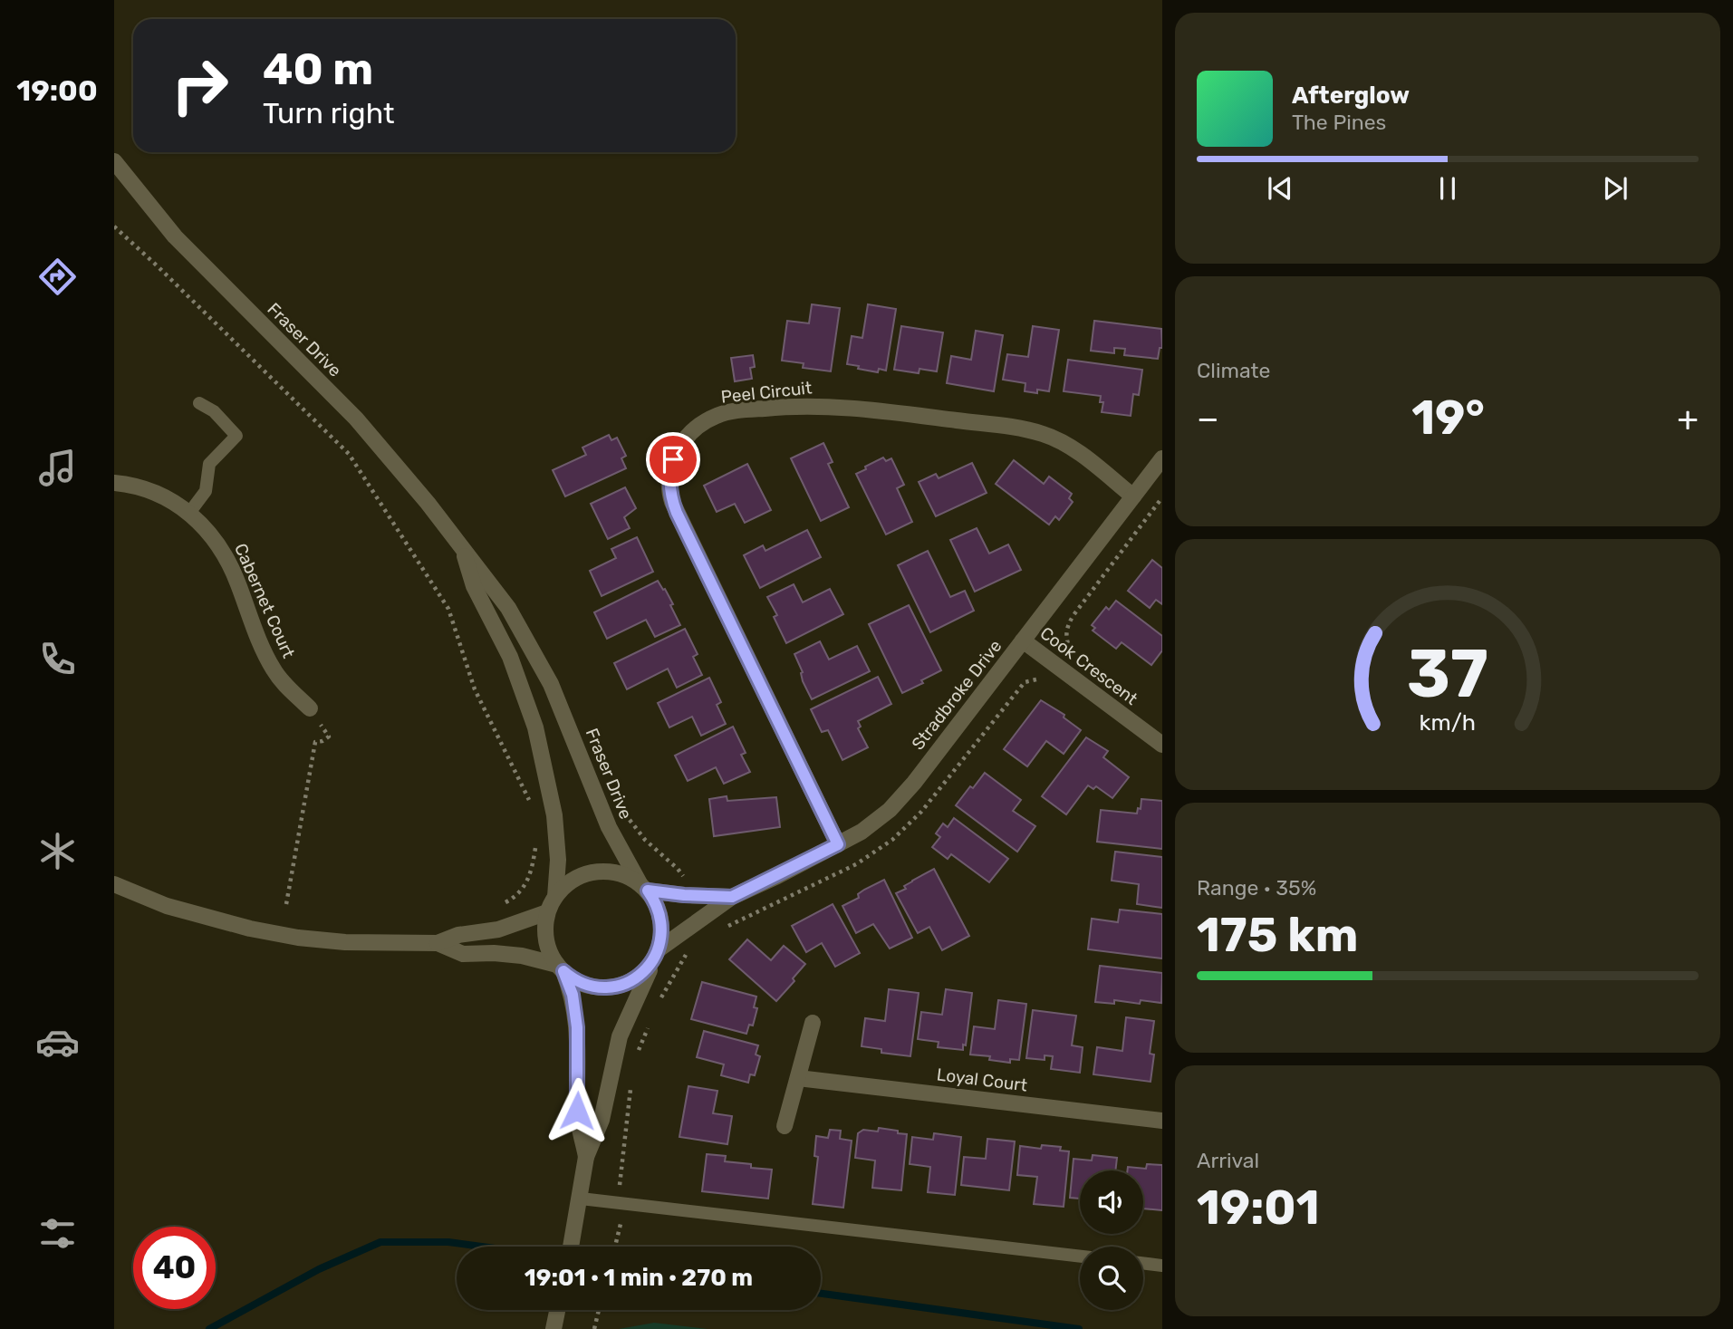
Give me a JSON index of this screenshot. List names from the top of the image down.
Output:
{
  "streets": {
    "street": [
      "Fraser Drive",
      "Peel Circuit",
      "Cabernet Court",
      "Cook Crescent",
      "Stradbroke Drive",
      "Loyal Court"
    ]
  },
  "crossings": [
    ["Fraser Drive", "Stradbroke Drive"],
    ["Peel Circuit", "Stradbroke Drive"],
    ["Cook Crescent", "Stradbroke Drive"]
  ],
  "page": {
    "tabs": "19:00",
    "turn": ["40 m", "Turn right"],
    "song": ["Afterglow", "The Pines"],
    "tile": [
      "Climate",
      ["Range · 35%", "175 km"],
      ["Arrival", "19:01"]
    ],
    "heat": ["−", "19°", "+"],
    "limit": "40",
    "trip": "19:01 · 1 min · 270 m",
    "gauge": ["37", "km/h"]
  }
}
